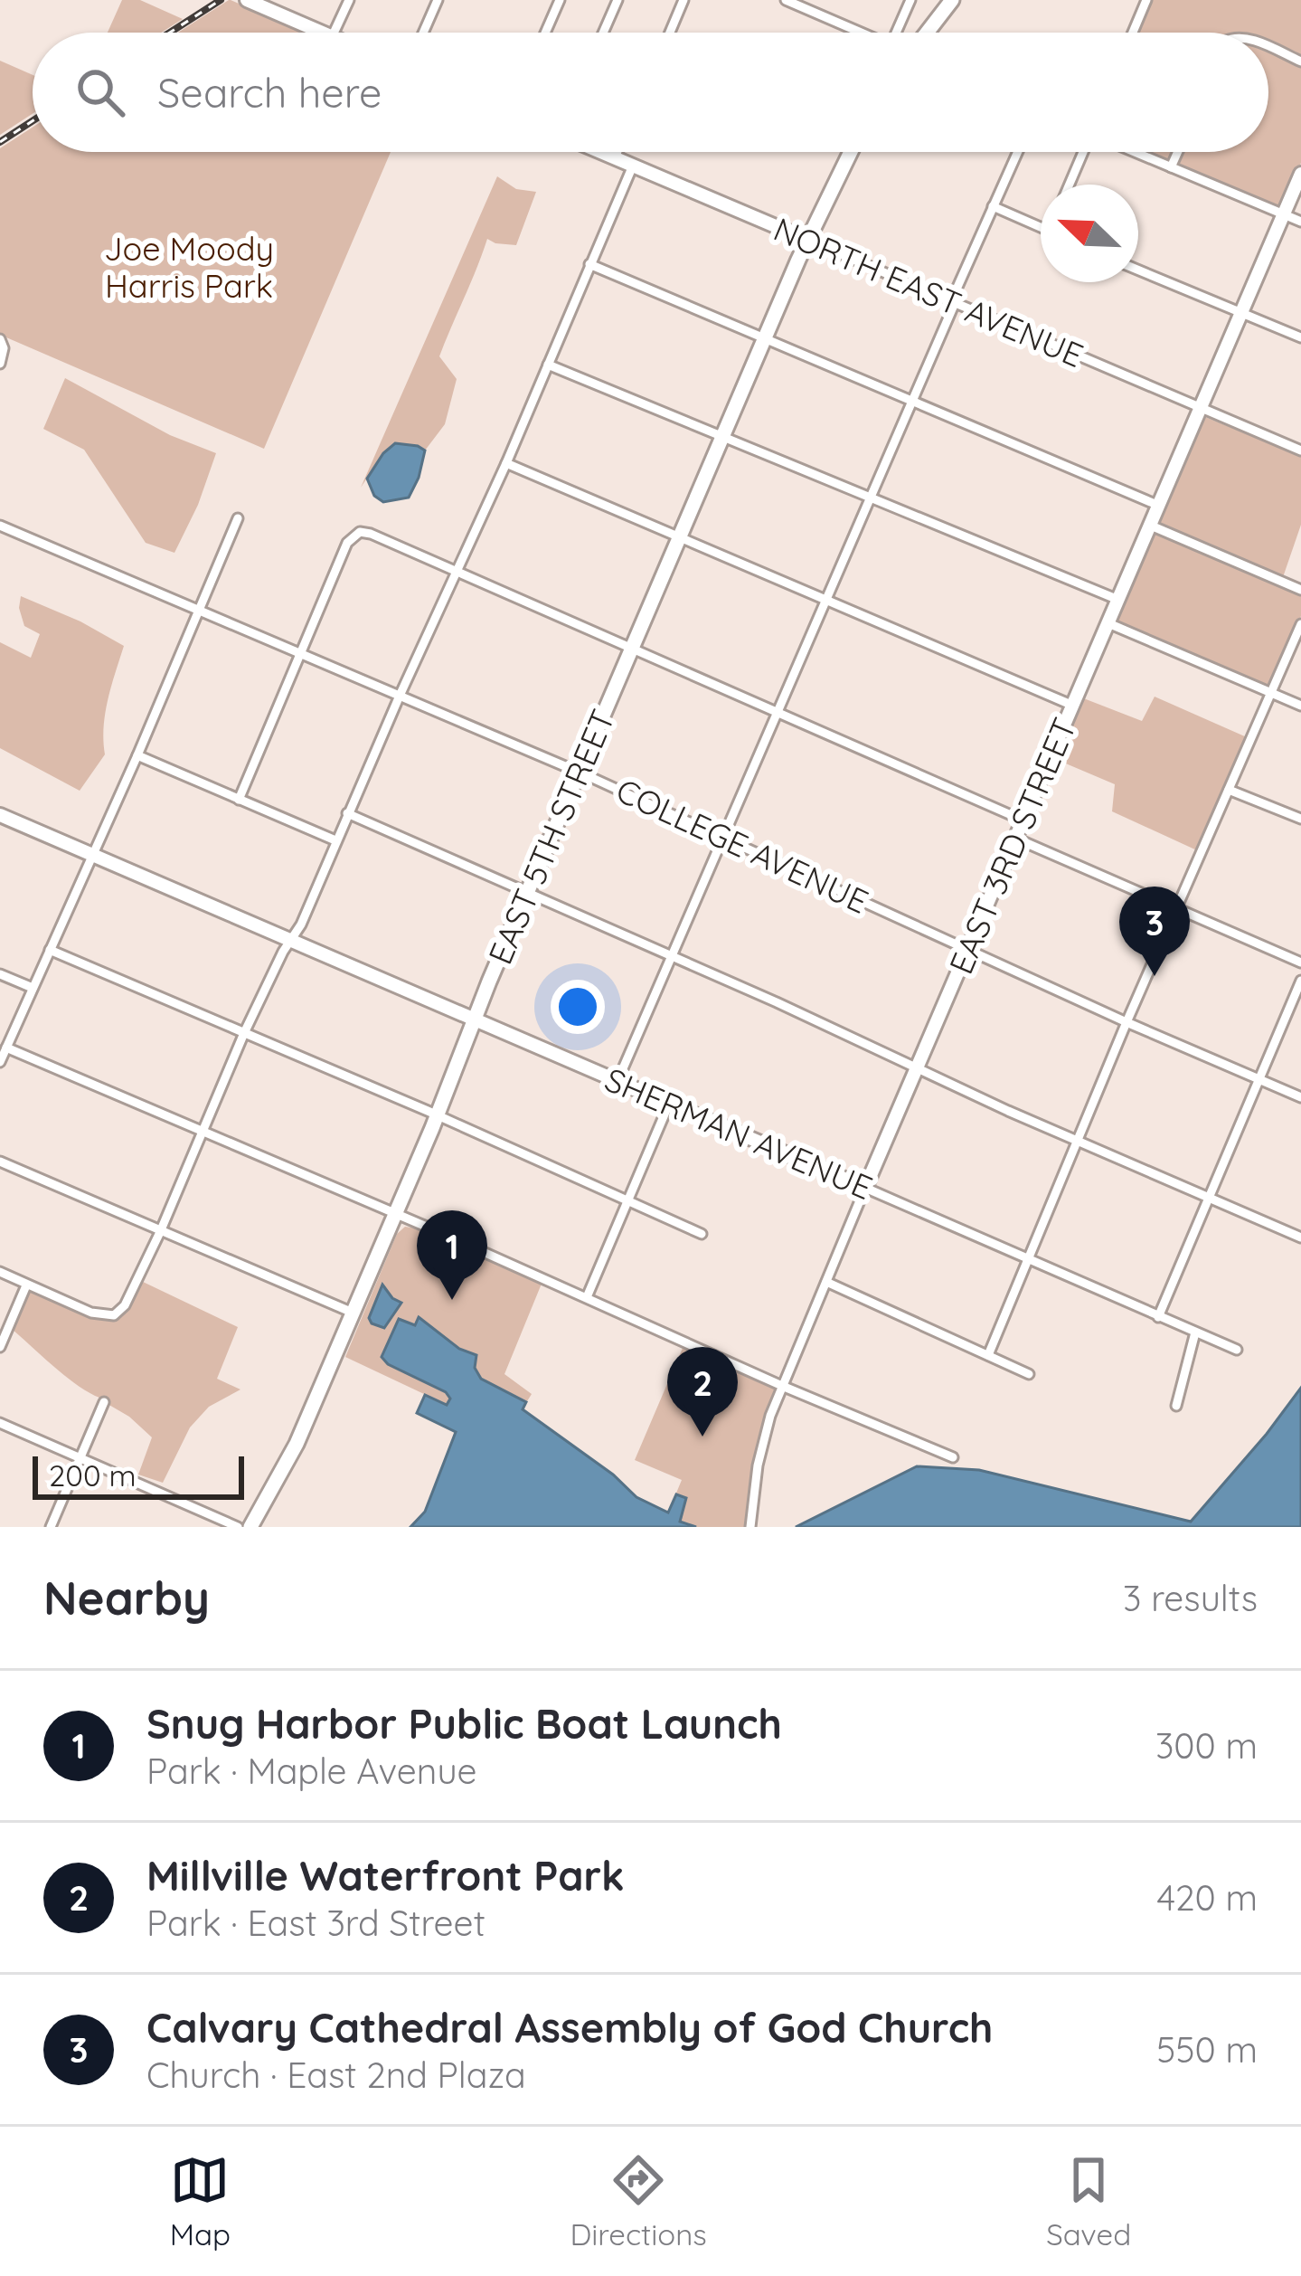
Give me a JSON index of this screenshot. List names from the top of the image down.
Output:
{
  "streets": {
    "main road": ["EAST 5TH STREET"],
    "street": [
      "NORTH EAST AVENUE",
      "COLLEGE AVENUE",
      "EAST 3RD STREET",
      "SHERMAN AVENUE"
    ]
  },
  "crossings": [
    ["NORTH EAST AVENUE", "EAST 5TH STREET"],
    ["NORTH EAST AVENUE", "EAST 3RD STREET"],
    ["EAST 5TH STREET", "COLLEGE AVENUE"],
    ["EAST 5TH STREET", "SHERMAN AVENUE"],
    ["COLLEGE AVENUE", "EAST 3RD STREET"],
    ["EAST 3RD STREET", "SHERMAN AVENUE"]
  ],
  "parks": ["Joe Moody Harris Park"],
  "scale_bar": "200 m",
  "north": "top left",
  "page": {
    "search": "Search here",
    "pins": ["3", "1", "2"],
    "scale": "200 m",
    "heading": ["Nearby", "3 results"],
    "list": [
      {
        "mark": "1",
        "name": "Snug Harbor Public Boat Launch",
        "note": "Park · Maple Avenue",
        "value": "300 m"
      },
      {
        "mark": "2",
        "name": "Millville Waterfront Park",
        "note": "Park · East 3rd Street",
        "value": "420 m"
      },
      {
        "mark": "3",
        "name": "Calvary Cathedral Assembly of God Church",
        "note": "Church · East 2nd Plaza",
        "value": "550 m"
      }
    ],
    "nav": ["Map", "Directions", "Saved"]
  }
}
